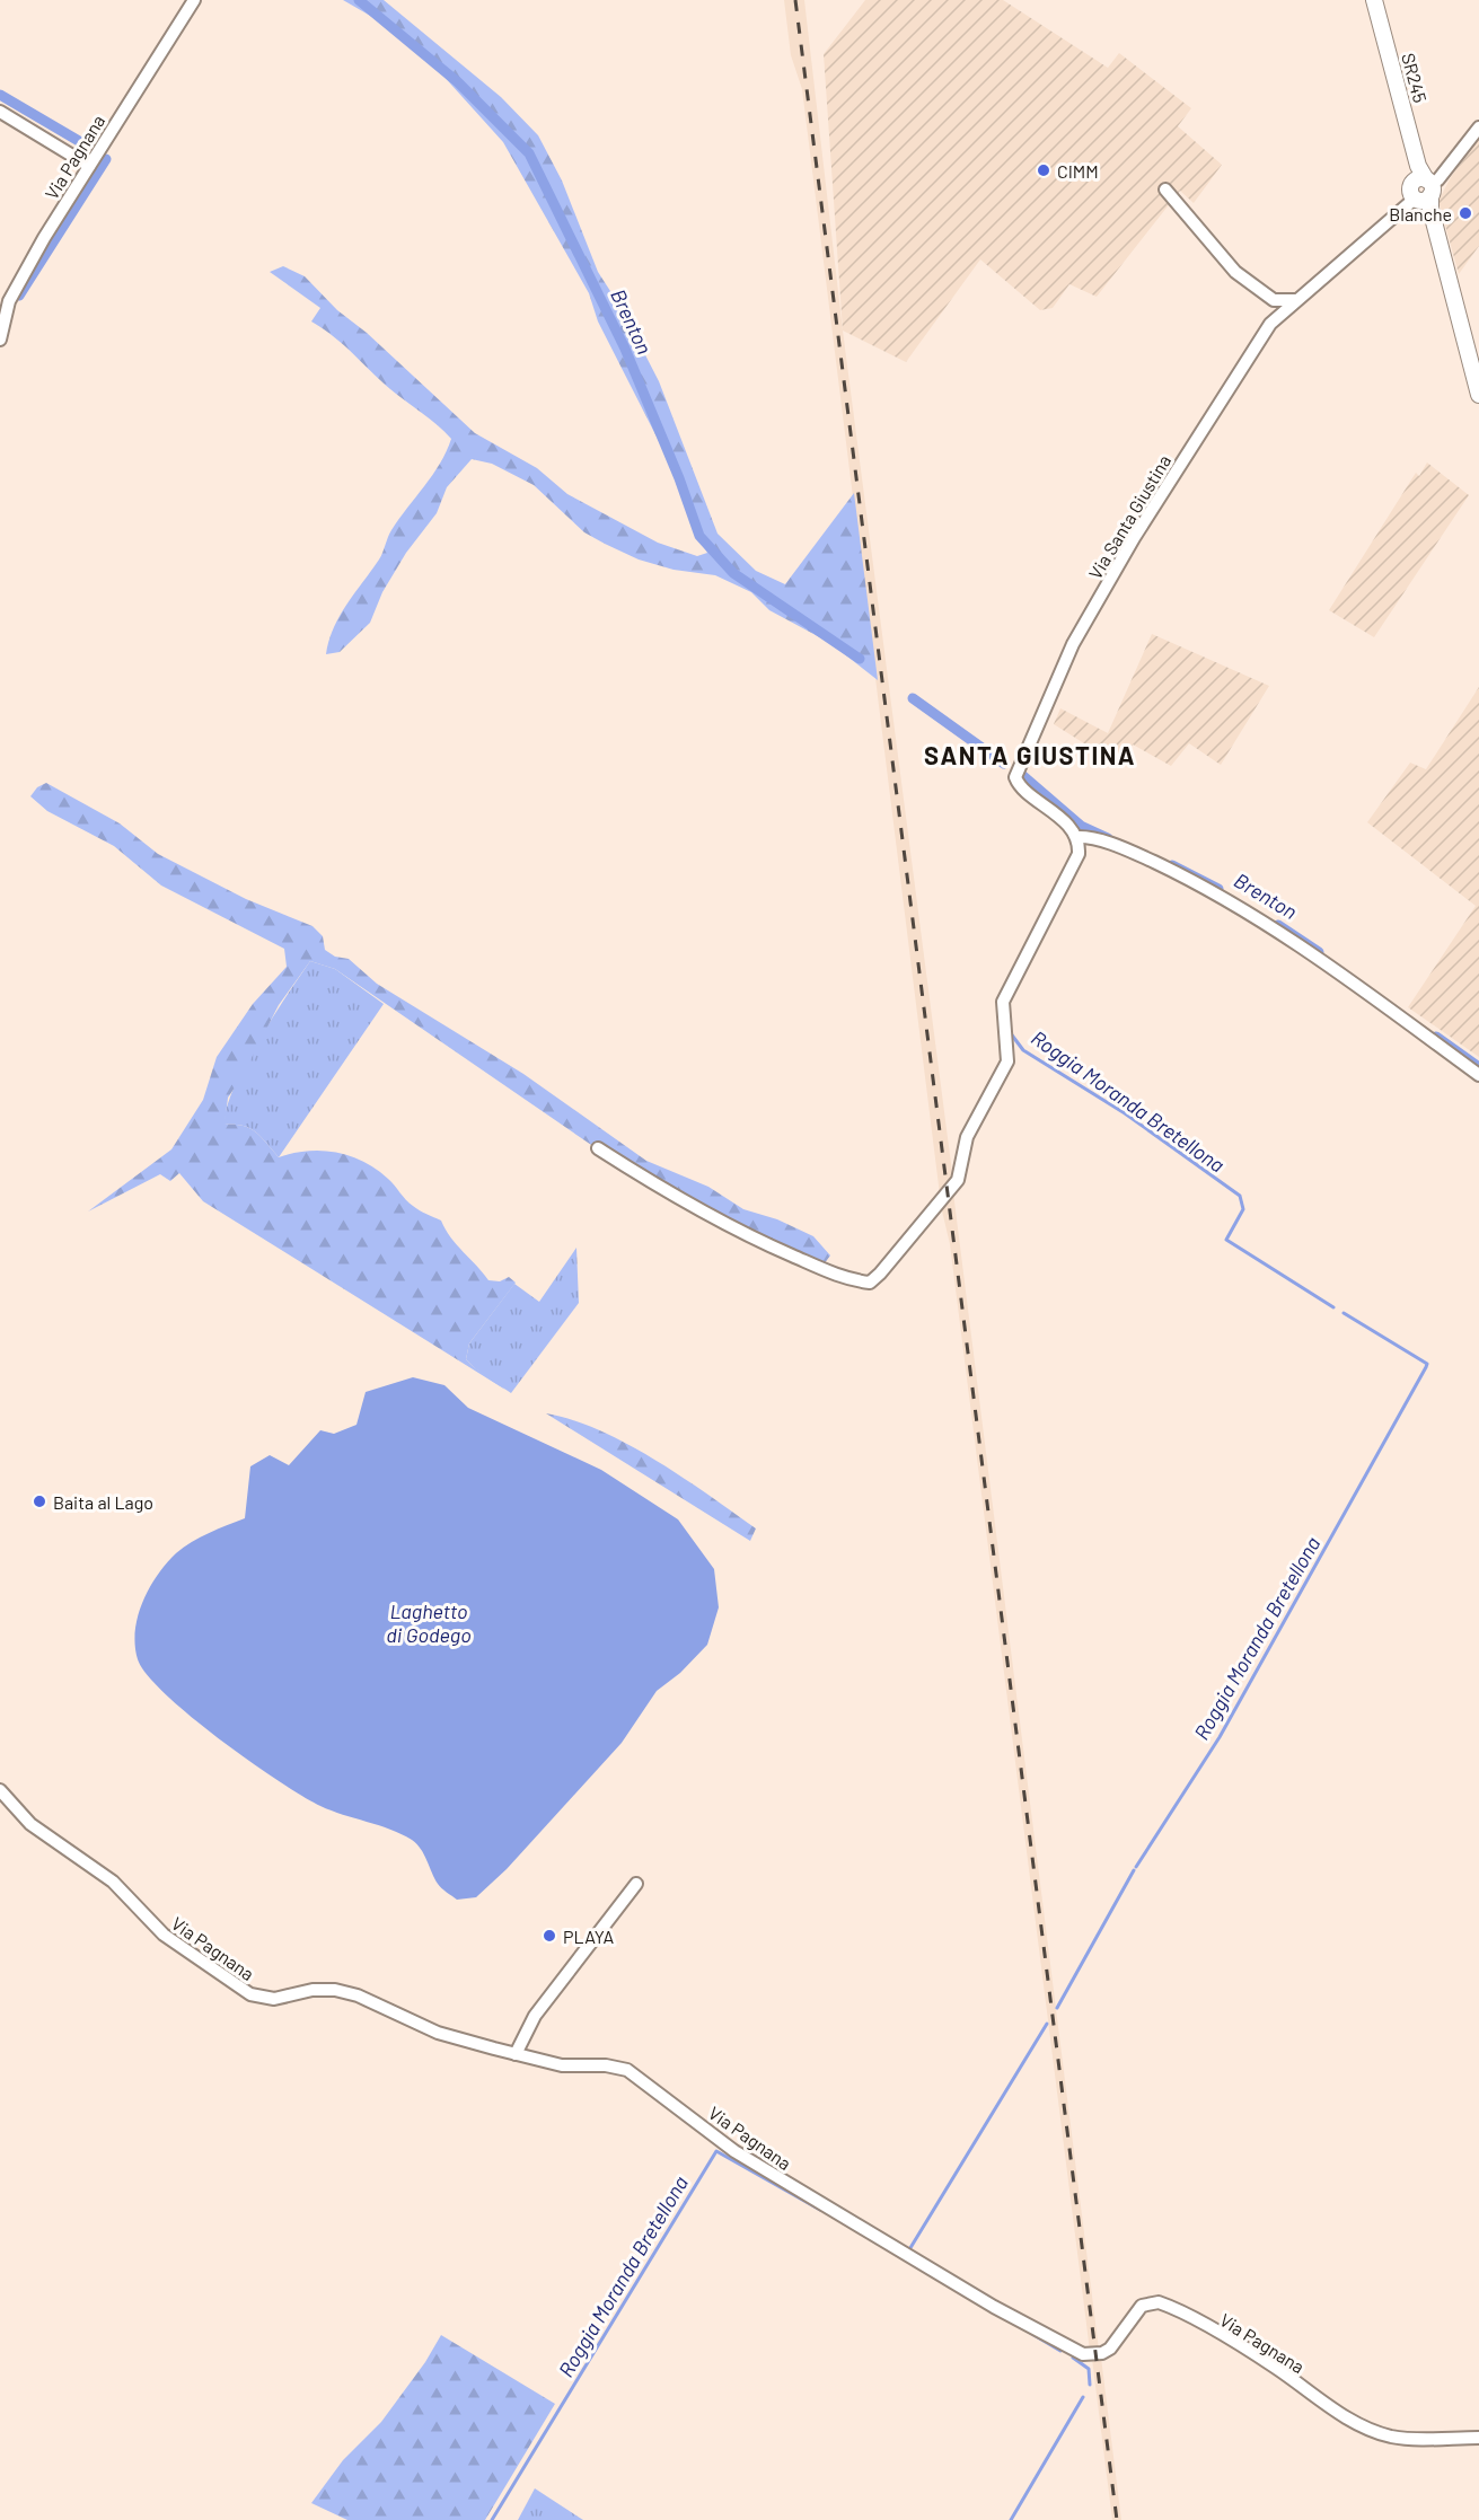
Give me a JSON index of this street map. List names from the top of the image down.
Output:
{
  "streets": {
    "main road": ["SR245"],
    "street": ["Via Pagnana", "Via Santa Giustina"]
  },
  "crossings": [
    ["SR245", "Via Santa Giustina"]
  ],
  "districts": ["SANTA GIUSTINA"],
  "water": ["Brenton", "Roggia Moranda Bretellona", "Laghetto di Godego"],
  "places": [
    "CIMM",
    "Blanche",
    "Baita al Lago",
    "PLAYA"
  ]
}
